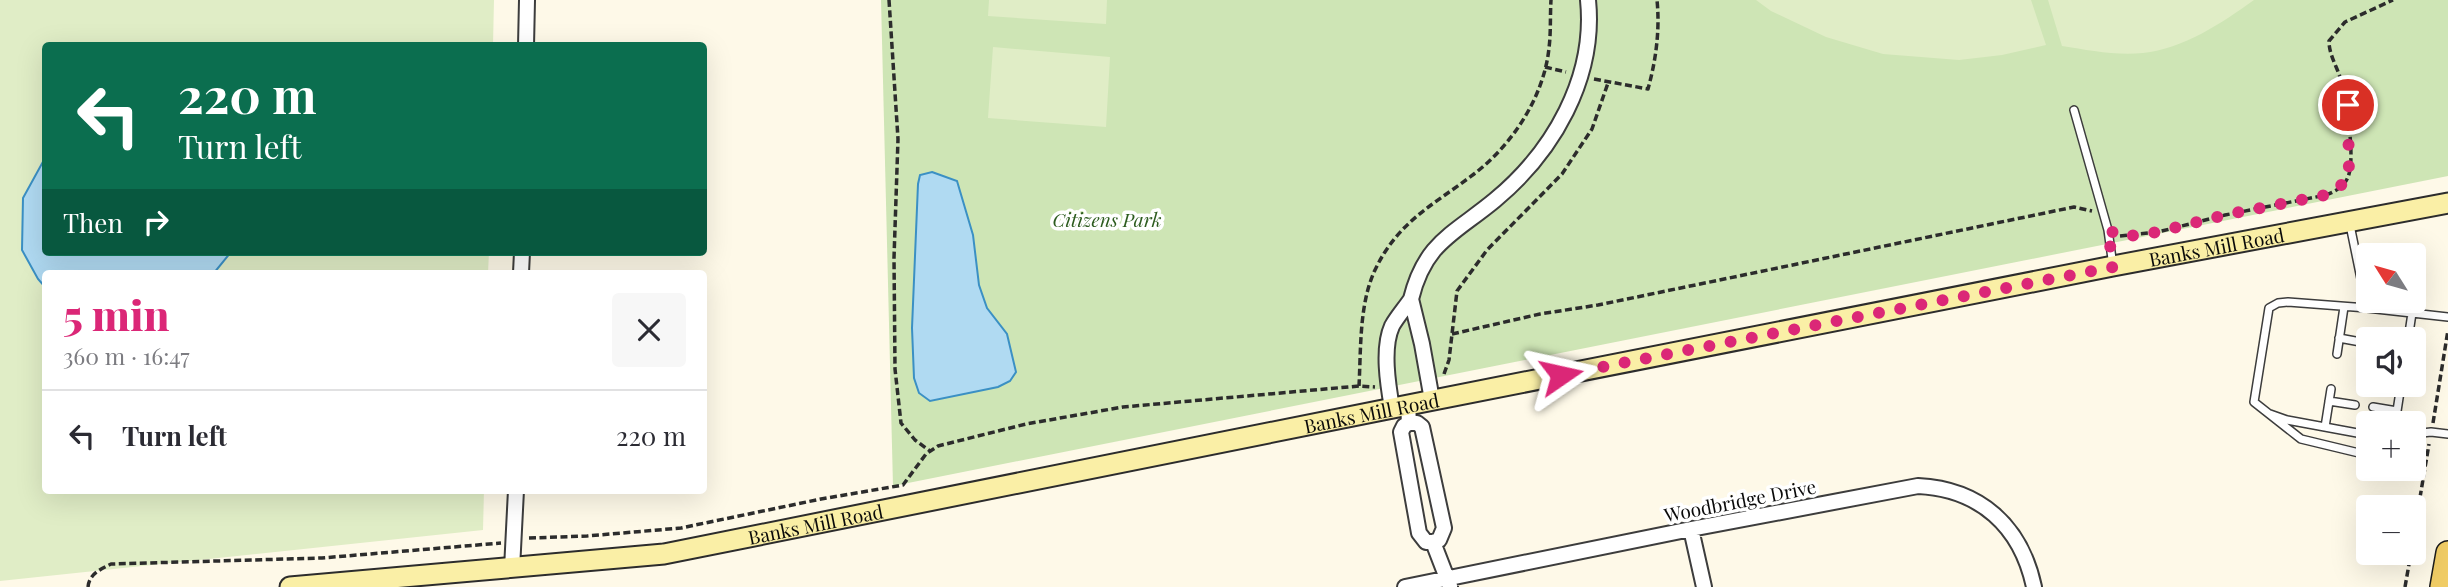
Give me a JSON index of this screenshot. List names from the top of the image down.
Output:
{
  "streets": {
    "street": ["Banks Mill Road", "Woodbridge Drive"]
  },
  "parks": ["Citizens Park"],
  "north": "top left",
  "page": {
    "turn": ["220 m", "Turn left"],
    "then": "Then",
    "map_buttons": ["+", "−"],
    "heading": ["5 min", "360 m · 16:47"],
    "list": [
      {
        "name": "Turn left",
        "value": "220 m"
      }
    ]
  }
}
